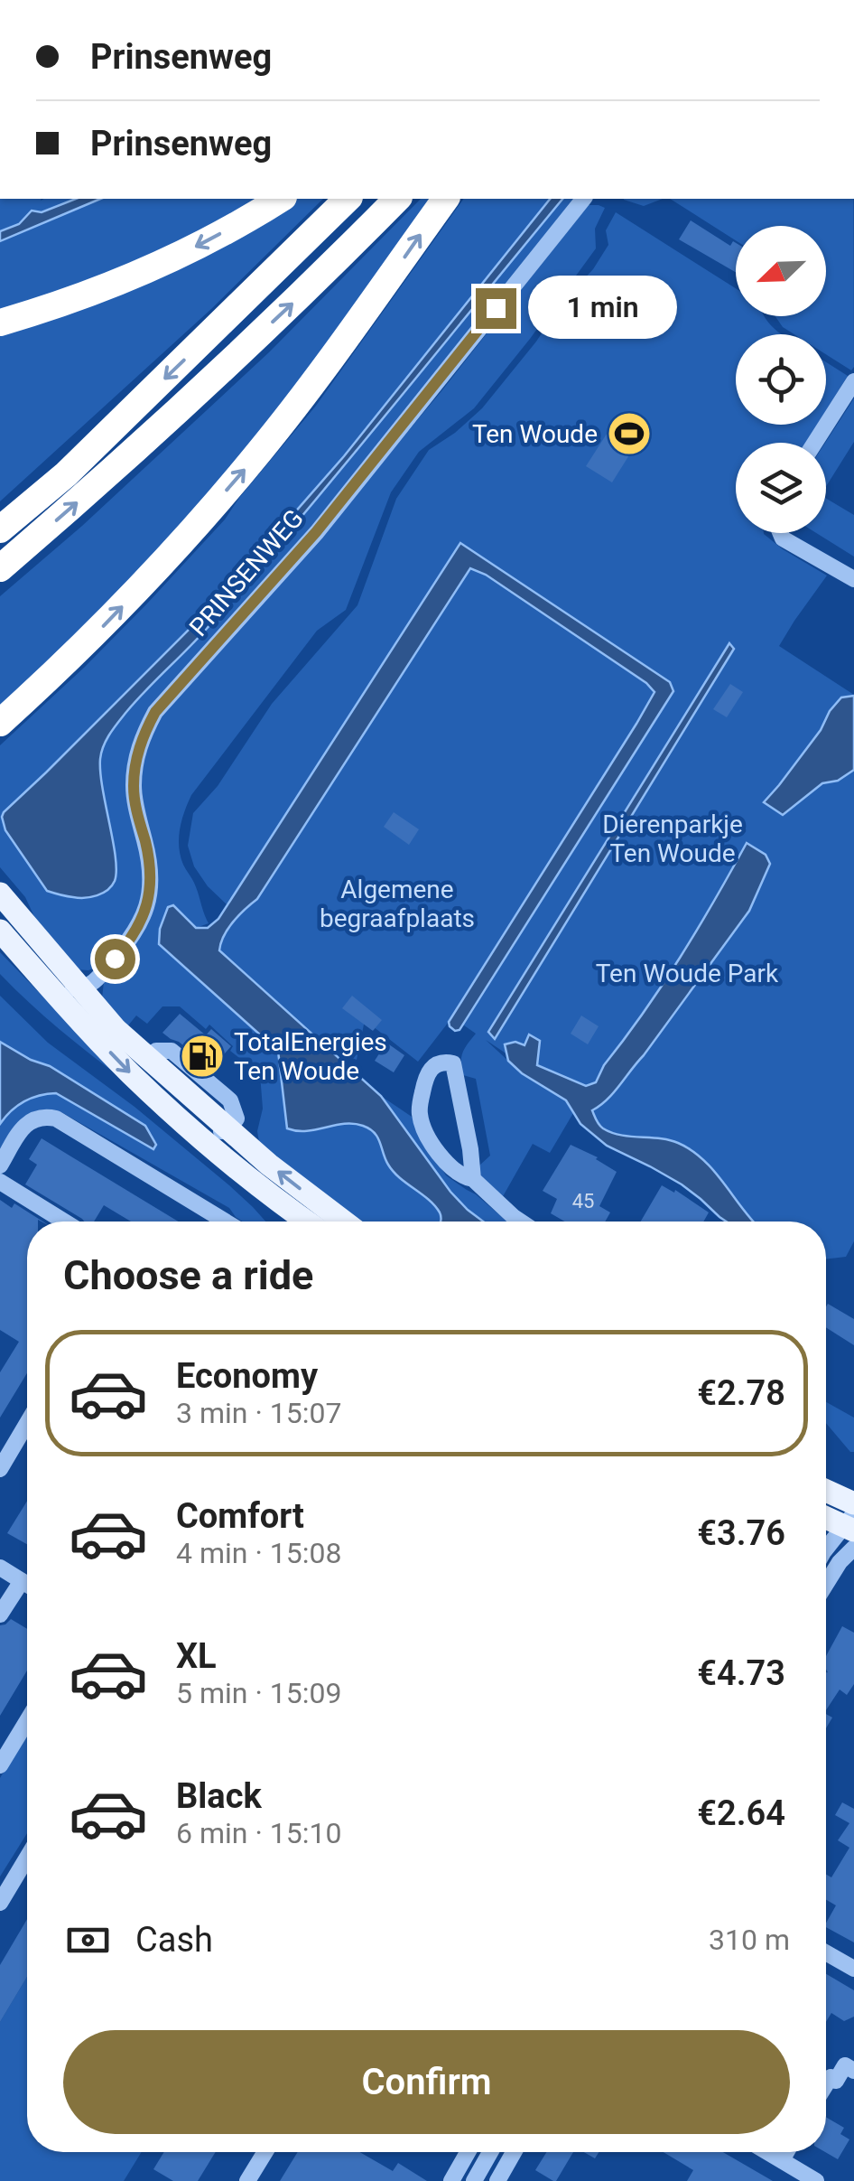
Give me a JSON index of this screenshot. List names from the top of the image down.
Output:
{
  "streets": {
    "street": ["PRINSENWEG"]
  },
  "parks": ["Dierenparkje Ten Woude", "Algemene begraafplaats", "Ten Woude Park"],
  "places": {
    "sports": ["Ten Woude"],
    "fuel station": ["TotalEnergies Ten Woude"]
  },
  "house_numbers": ["45"],
  "north": "bottom left",
  "page": {
    "banner": ["Prinsenweg", "Prinsenweg"],
    "bubble": "1 min",
    "heading": "Choose a ride",
    "list": [
      {
        "name": "Economy",
        "note": "3 min · 15:07",
        "value": "€2.78"
      },
      {
        "name": "Comfort",
        "note": "4 min · 15:08",
        "value": "€3.76"
      },
      {
        "name": "XL",
        "note": "5 min · 15:09",
        "value": "€4.73"
      },
      {
        "name": "Black",
        "note": "6 min · 15:10",
        "value": "€2.64"
      }
    ],
    "pay": ["Cash", "310 m"],
    "buttons": "Confirm"
  }
}
